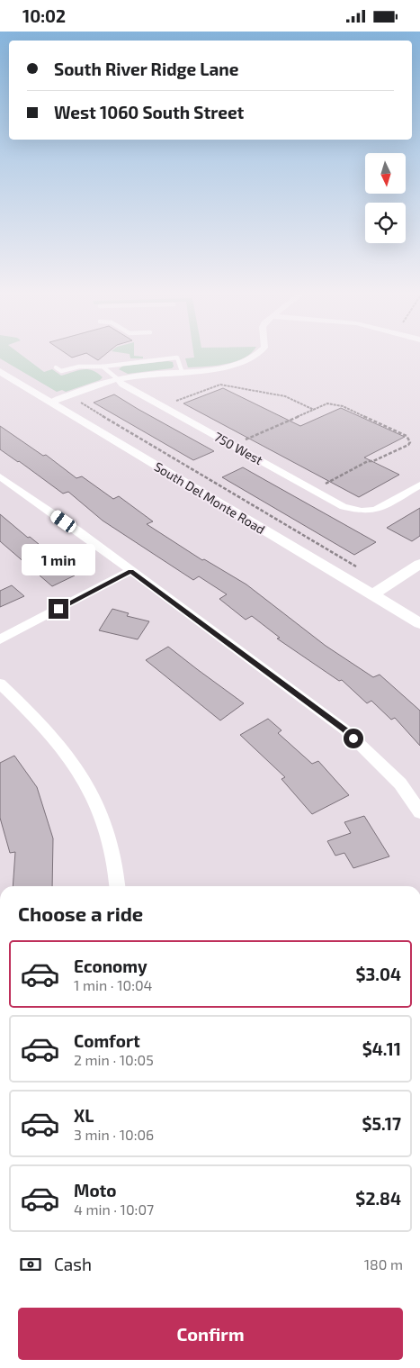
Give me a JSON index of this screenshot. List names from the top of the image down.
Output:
{
  "streets": {
    "street": ["750 West", "South Del Monte Road"]
  },
  "north": "bottom",
  "page": {
    "status": "10:02",
    "banner": ["South River Ridge Lane", "West 1060 South Street"],
    "bubble": "1 min",
    "heading": "Choose a ride",
    "list": [
      {
        "name": "Economy",
        "note": "1 min · 10:04",
        "value": "$3.04"
      },
      {
        "name": "Comfort",
        "note": "2 min · 10:05",
        "value": "$4.11"
      },
      {
        "name": "XL",
        "note": "3 min · 10:06",
        "value": "$5.17"
      },
      {
        "name": "Moto",
        "note": "4 min · 10:07",
        "value": "$2.84"
      }
    ],
    "pay": ["Cash", "180 m"],
    "buttons": "Confirm"
  }
}
